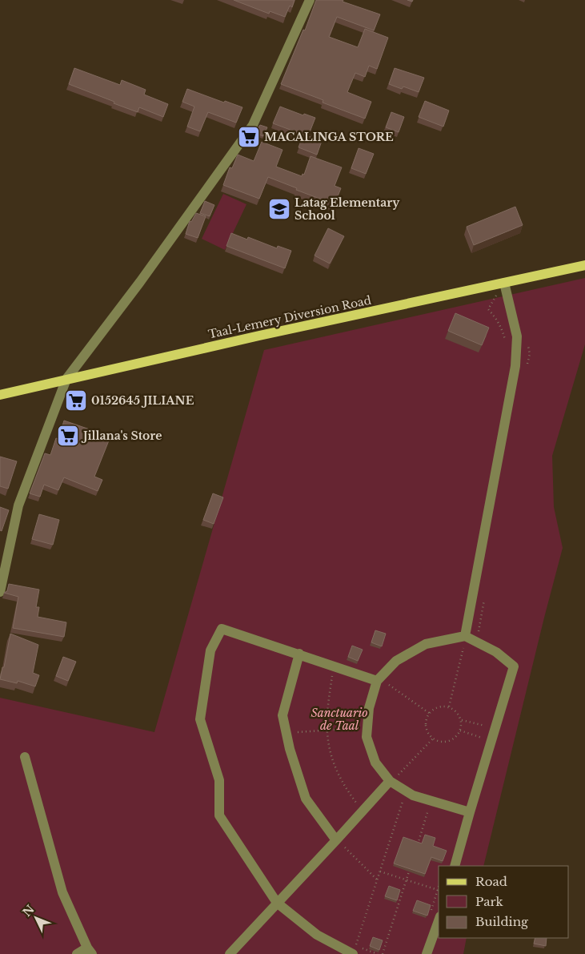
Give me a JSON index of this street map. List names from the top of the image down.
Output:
{
  "streets": {
    "main road": ["Taal-Lemery Diversion Road"]
  },
  "parks": ["Sanctuario de Taal"],
  "places": {
    "supermarket": ["MACALINGA STORE", "0152645 JILIANE", "Jillana's Store"],
    "school or university": ["Latag Elementary School"]
  },
  "legend": ["Road", "Park", "Building"],
  "north": "top left"
}
